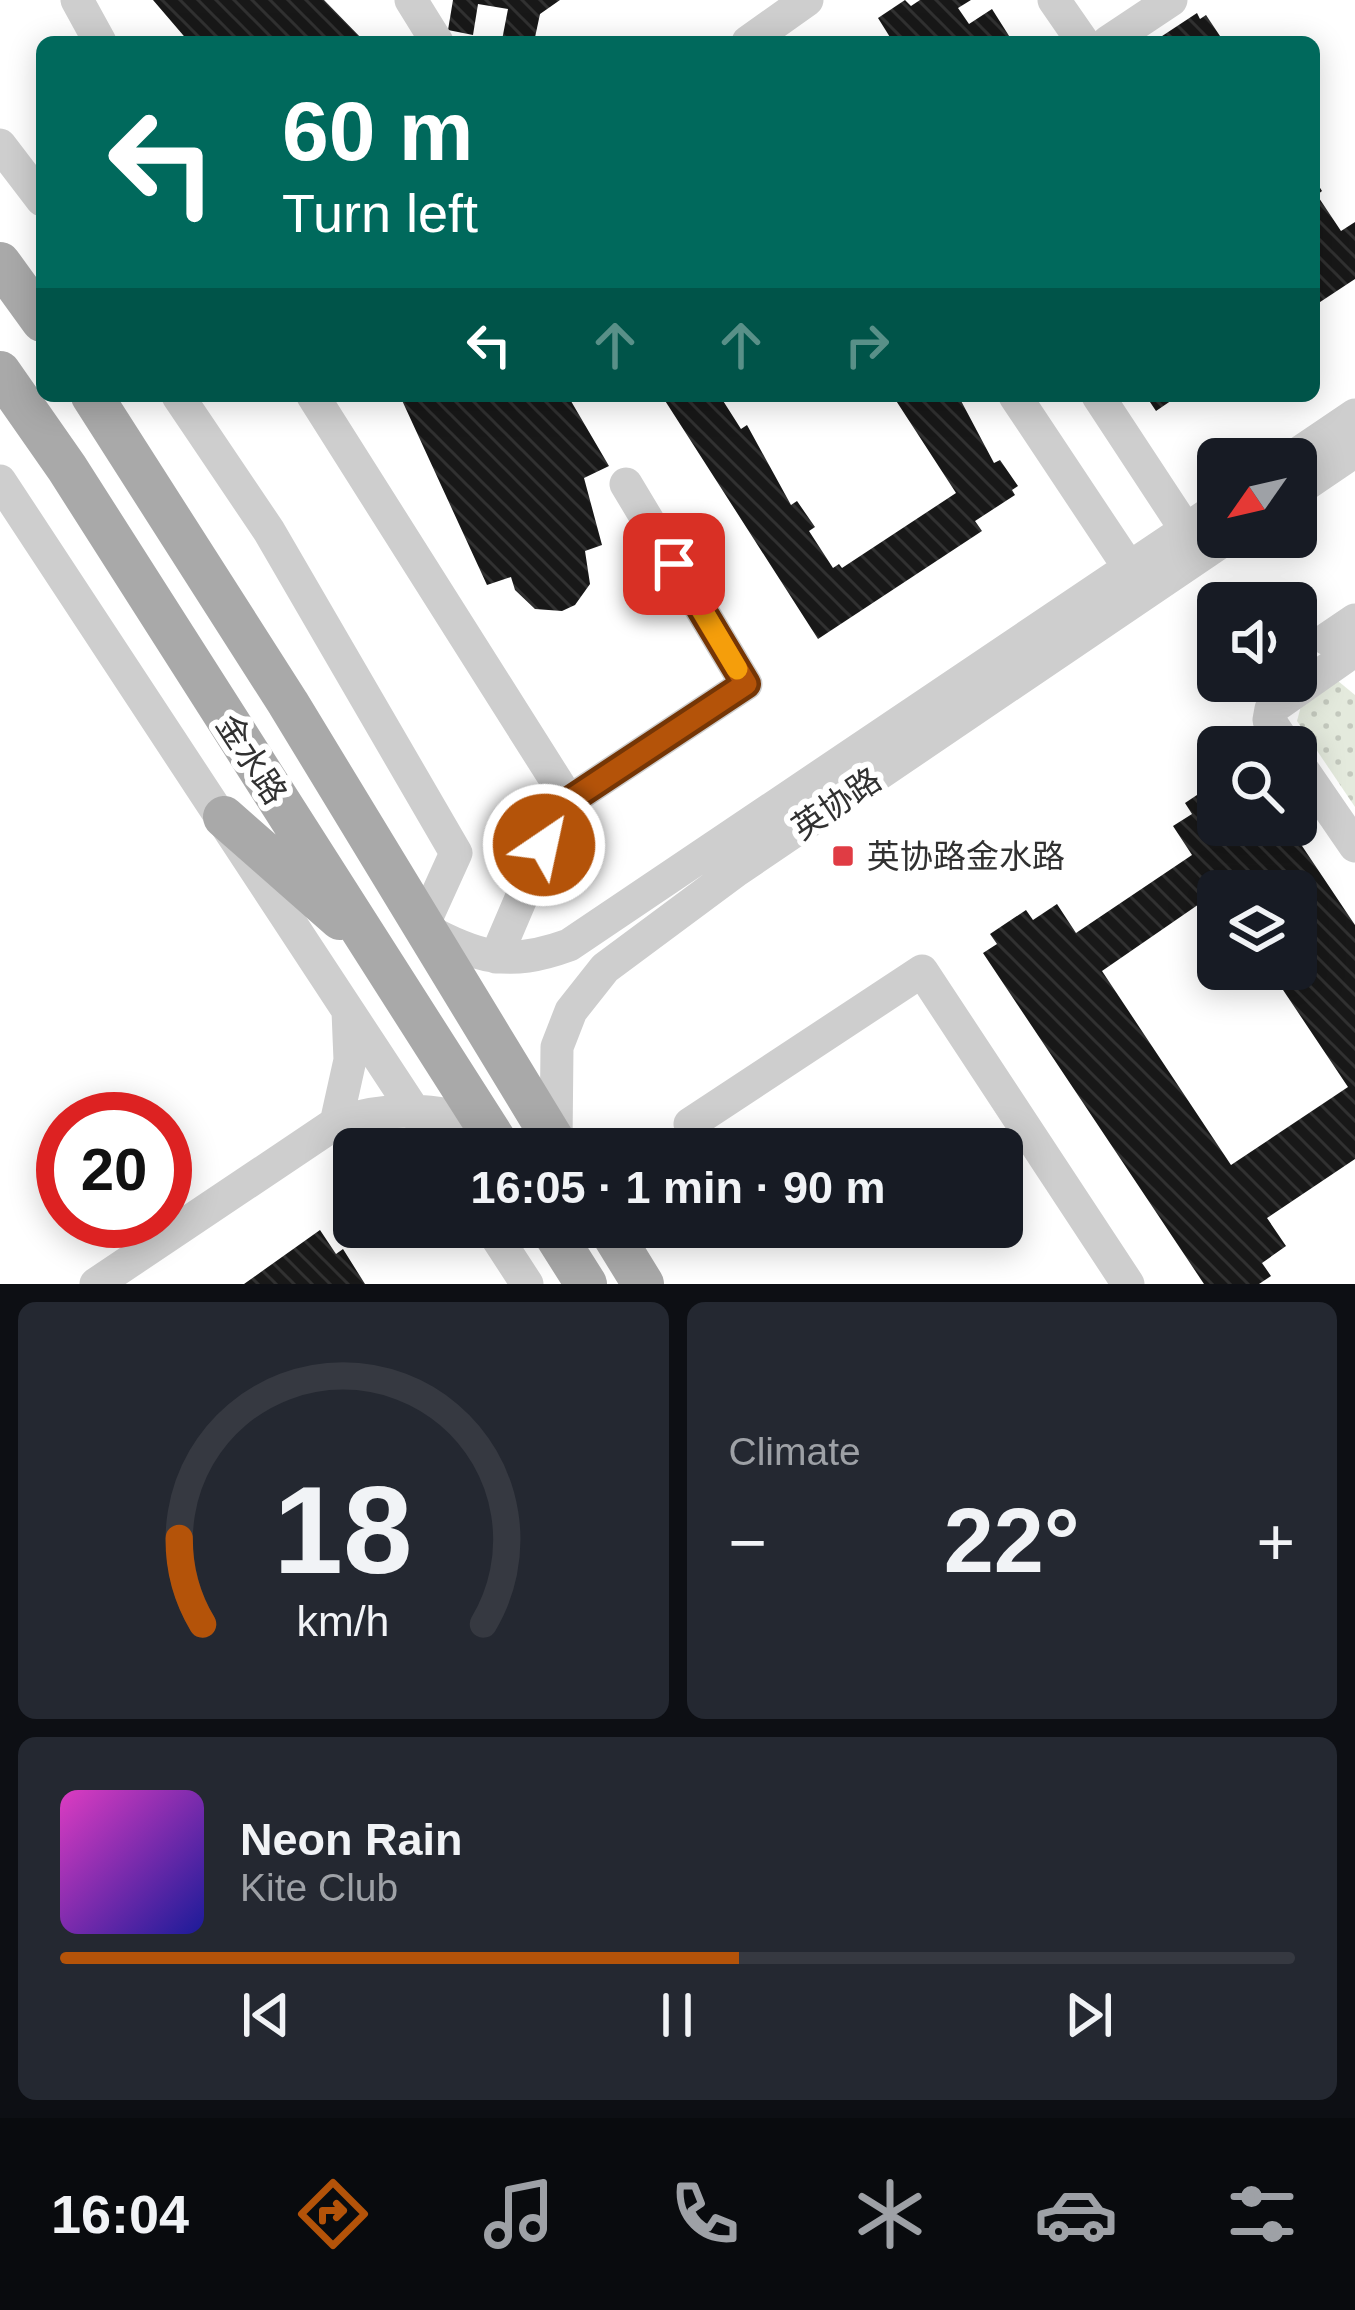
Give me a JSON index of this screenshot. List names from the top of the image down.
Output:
{
  "streets": {
    "main road": ["金水路"],
    "street": ["英协路"]
  },
  "crossings": [
    ["金水路", "英协路"]
  ],
  "places": {
    "transit": ["英协路金水路"]
  },
  "north": "bottom left",
  "page": {
    "turn": ["60 m", "Turn left"],
    "limit": "20",
    "trip": "16:05 · 1 min · 90 m",
    "tile": "Climate",
    "heat": ["−", "22°", "+"],
    "song": ["Neon Rain", "Kite Club"],
    "tabs": "16:04",
    "gauge": ["18", "km/h"]
  }
}
